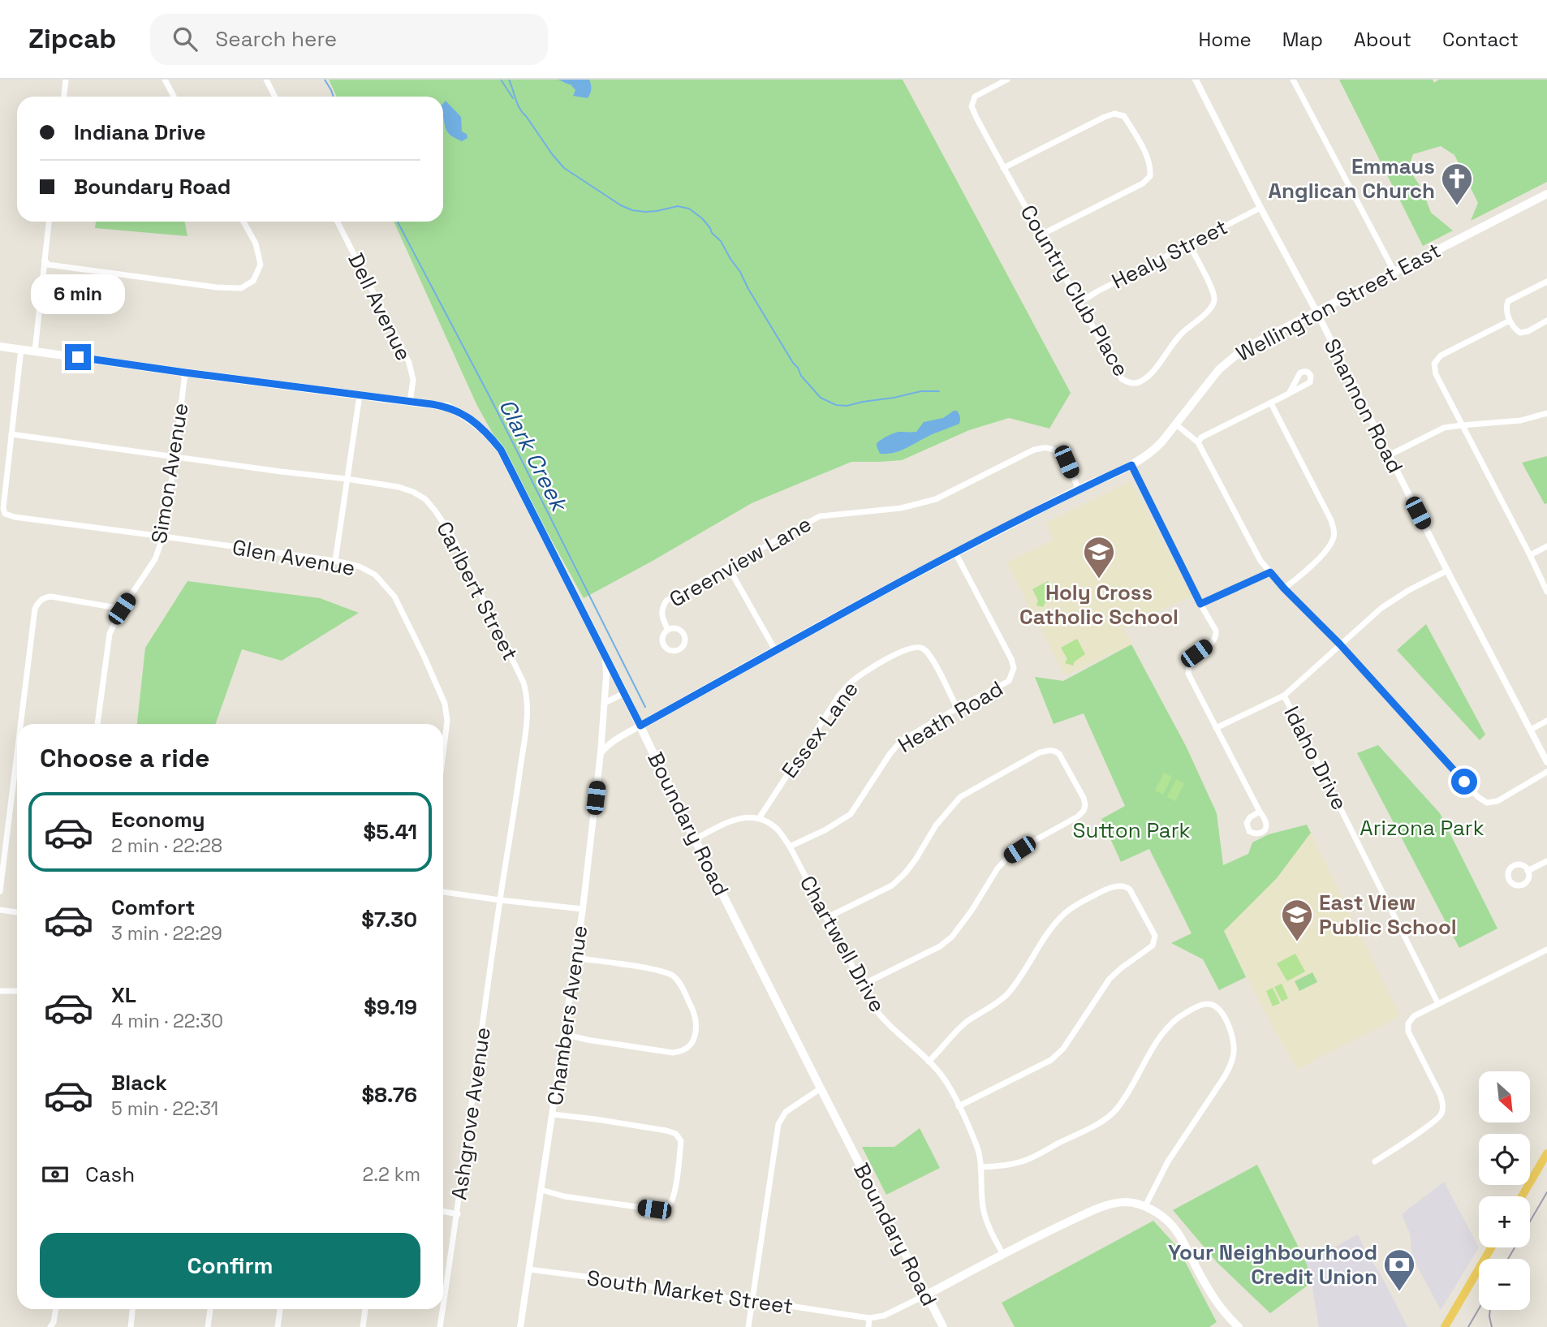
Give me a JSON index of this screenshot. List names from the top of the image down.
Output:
{
  "streets": {
    "main road": ["Wellington Street East", "Boundary Road", "South Market Street"],
    "street": [
      "Healy Street",
      "Country Club Place",
      "Dell Avenue",
      "Shannon Road",
      "Simon Avenue",
      "Glen Avenue",
      "Greenview Lane",
      "Carlbert Street",
      "Heath Road",
      "Essex Lane",
      "Idaho Drive",
      "Chartwell Drive",
      "Chambers Avenue",
      "Ashgrove Avenue"
    ]
  },
  "crossings": [
    ["Healy Street", "Country Club Place"],
    ["Healy Street", "Shannon Road"],
    ["Wellington Street East", "Shannon Road"],
    ["Wellington Street East", "Greenview Lane"],
    ["Wellington Street East", "Heath Road"],
    ["Wellington Street East", "Boundary Road"],
    ["Dell Avenue", "Boundary Road"],
    ["Simon Avenue", "Glen Avenue"],
    ["Simon Avenue", "Carlbert Street"],
    ["Simon Avenue", "Boundary Road"],
    ["Glen Avenue", "Carlbert Street"],
    ["Carlbert Street", "Ashgrove Avenue"],
    ["Heath Road", "Essex Lane"],
    ["Heath Road", "Chartwell Drive"],
    ["Essex Lane", "Chartwell Drive"],
    ["Boundary Road", "Chambers Avenue"],
    ["Boundary Road", "South Market Street"],
    ["Chartwell Drive", "South Market Street"],
    ["Chambers Avenue", "South Market Street"]
  ],
  "water": ["Clark Creek"],
  "parks": ["Arizona Park", "Sutton Park"],
  "places": {
    "church": ["Emmaus Anglican Church"],
    "school or university": ["Holy Cross Catholic School", "East View Public School"],
    "bank": ["Your Neighbourhood Credit Union"]
  },
  "north": "bottom right",
  "page": {
    "header": "Zipcab",
    "search": "Search here",
    "nav": [
      "Home",
      "Map",
      "About",
      "Contact"
    ],
    "banner": ["Indiana Drive", "Boundary Road"],
    "bubble": "6 min",
    "heading": "Choose a ride",
    "list": [
      {
        "name": "Economy",
        "note": "2 min · 22:28",
        "value": "$5.41"
      },
      {
        "name": "Comfort",
        "note": "3 min · 22:29",
        "value": "$7.30"
      },
      {
        "name": "XL",
        "note": "4 min · 22:30",
        "value": "$9.19"
      },
      {
        "name": "Black",
        "note": "5 min · 22:31",
        "value": "$8.76"
      }
    ],
    "map_buttons": ["+", "−"],
    "pay": ["Cash", "2.2 km"],
    "buttons": "Confirm"
  }
}
